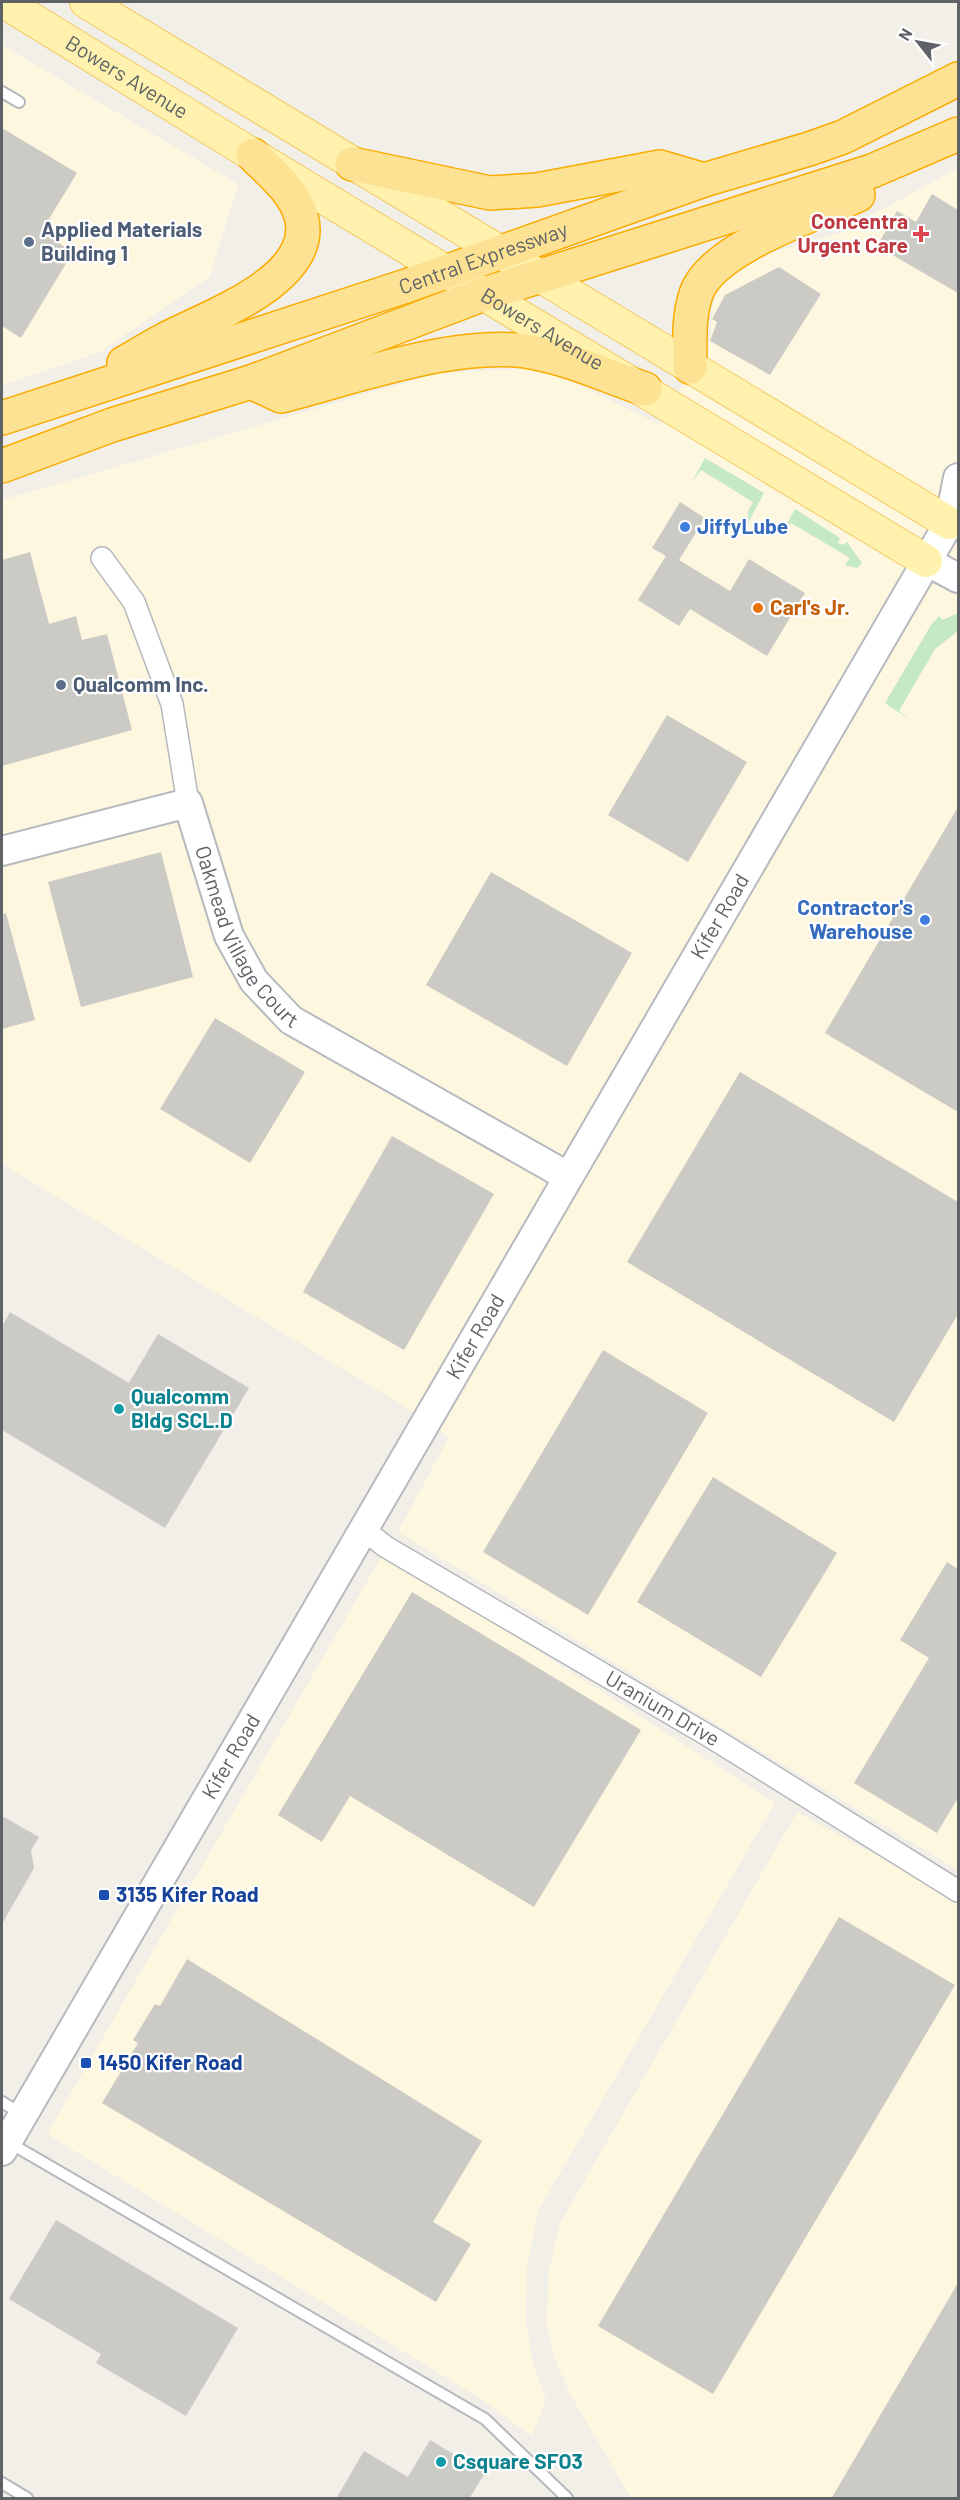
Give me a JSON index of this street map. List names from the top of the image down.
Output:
{
  "streets": {
    "highway": ["Central Expressway"],
    "main road": ["Bowers Avenue", "Kifer Road", "Oakmead Village Court"],
    "street": ["Uranium Drive"]
  },
  "crossings": [
    ["Bowers Avenue", "Central Expressway"],
    ["Bowers Avenue", "Kifer Road"],
    ["Kifer Road", "Oakmead Village Court"],
    ["Kifer Road", "Uranium Drive"]
  ],
  "places": {
    "health": ["Concentra Urgent Care"],
    "other": [
      "Applied Materials Building 1",
      "JiffyLube",
      "Carl's Jr.",
      "Qualcomm Inc.",
      "Contractor's Warehouse",
      "Qualcomm Bldg SCL.D",
      "Csquare SFO3"
    ],
    "transit": ["3135 Kifer Road", "1450 Kifer Road"]
  },
  "north": "top left"
}
